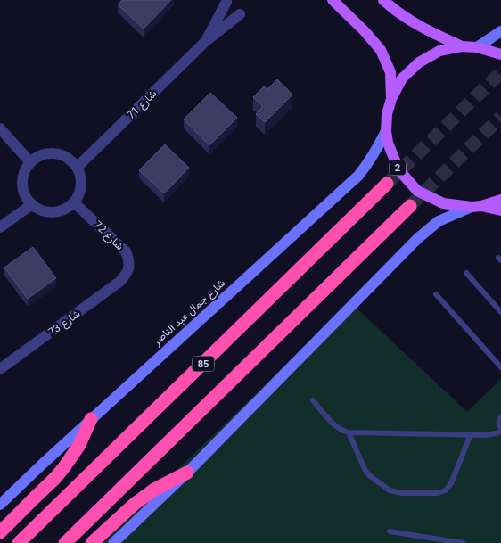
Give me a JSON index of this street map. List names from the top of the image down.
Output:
{
  "streets": {
    "highway": ["85"],
    "main road": ["2", "شارع جمال عبد الناصر"],
    "street": ["شارع 71", "شارع 72", "شارع 73"]
  },
  "crossings": [
    ["شارع 71", "شارع 72"],
    ["2", "شارع جمال عبد الناصر"],
    ["شارع 72", "شارع 73"]
  ]
}
